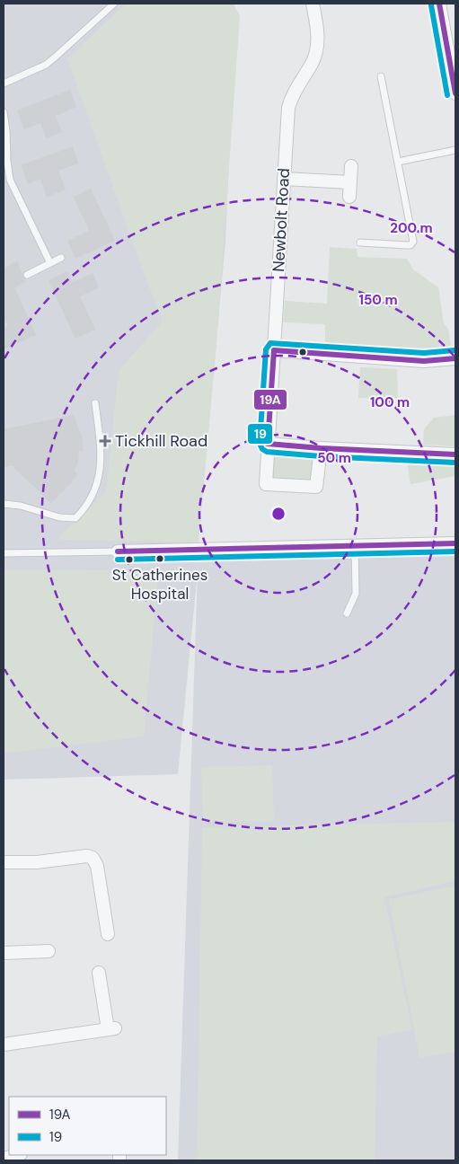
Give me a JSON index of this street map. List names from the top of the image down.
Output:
{
  "streets": {
    "street": ["Newbolt Road"]
  },
  "places": {
    "health": ["Tickhill Road"],
    "other": ["St Catherines Hospital"]
  },
  "lines": ["transit line 19A", "transit line 19"],
  "legend": ["19A", "19"],
  "rings": [
    "200 m",
    "150 m",
    "100 m",
    "50 m"
  ]
}
